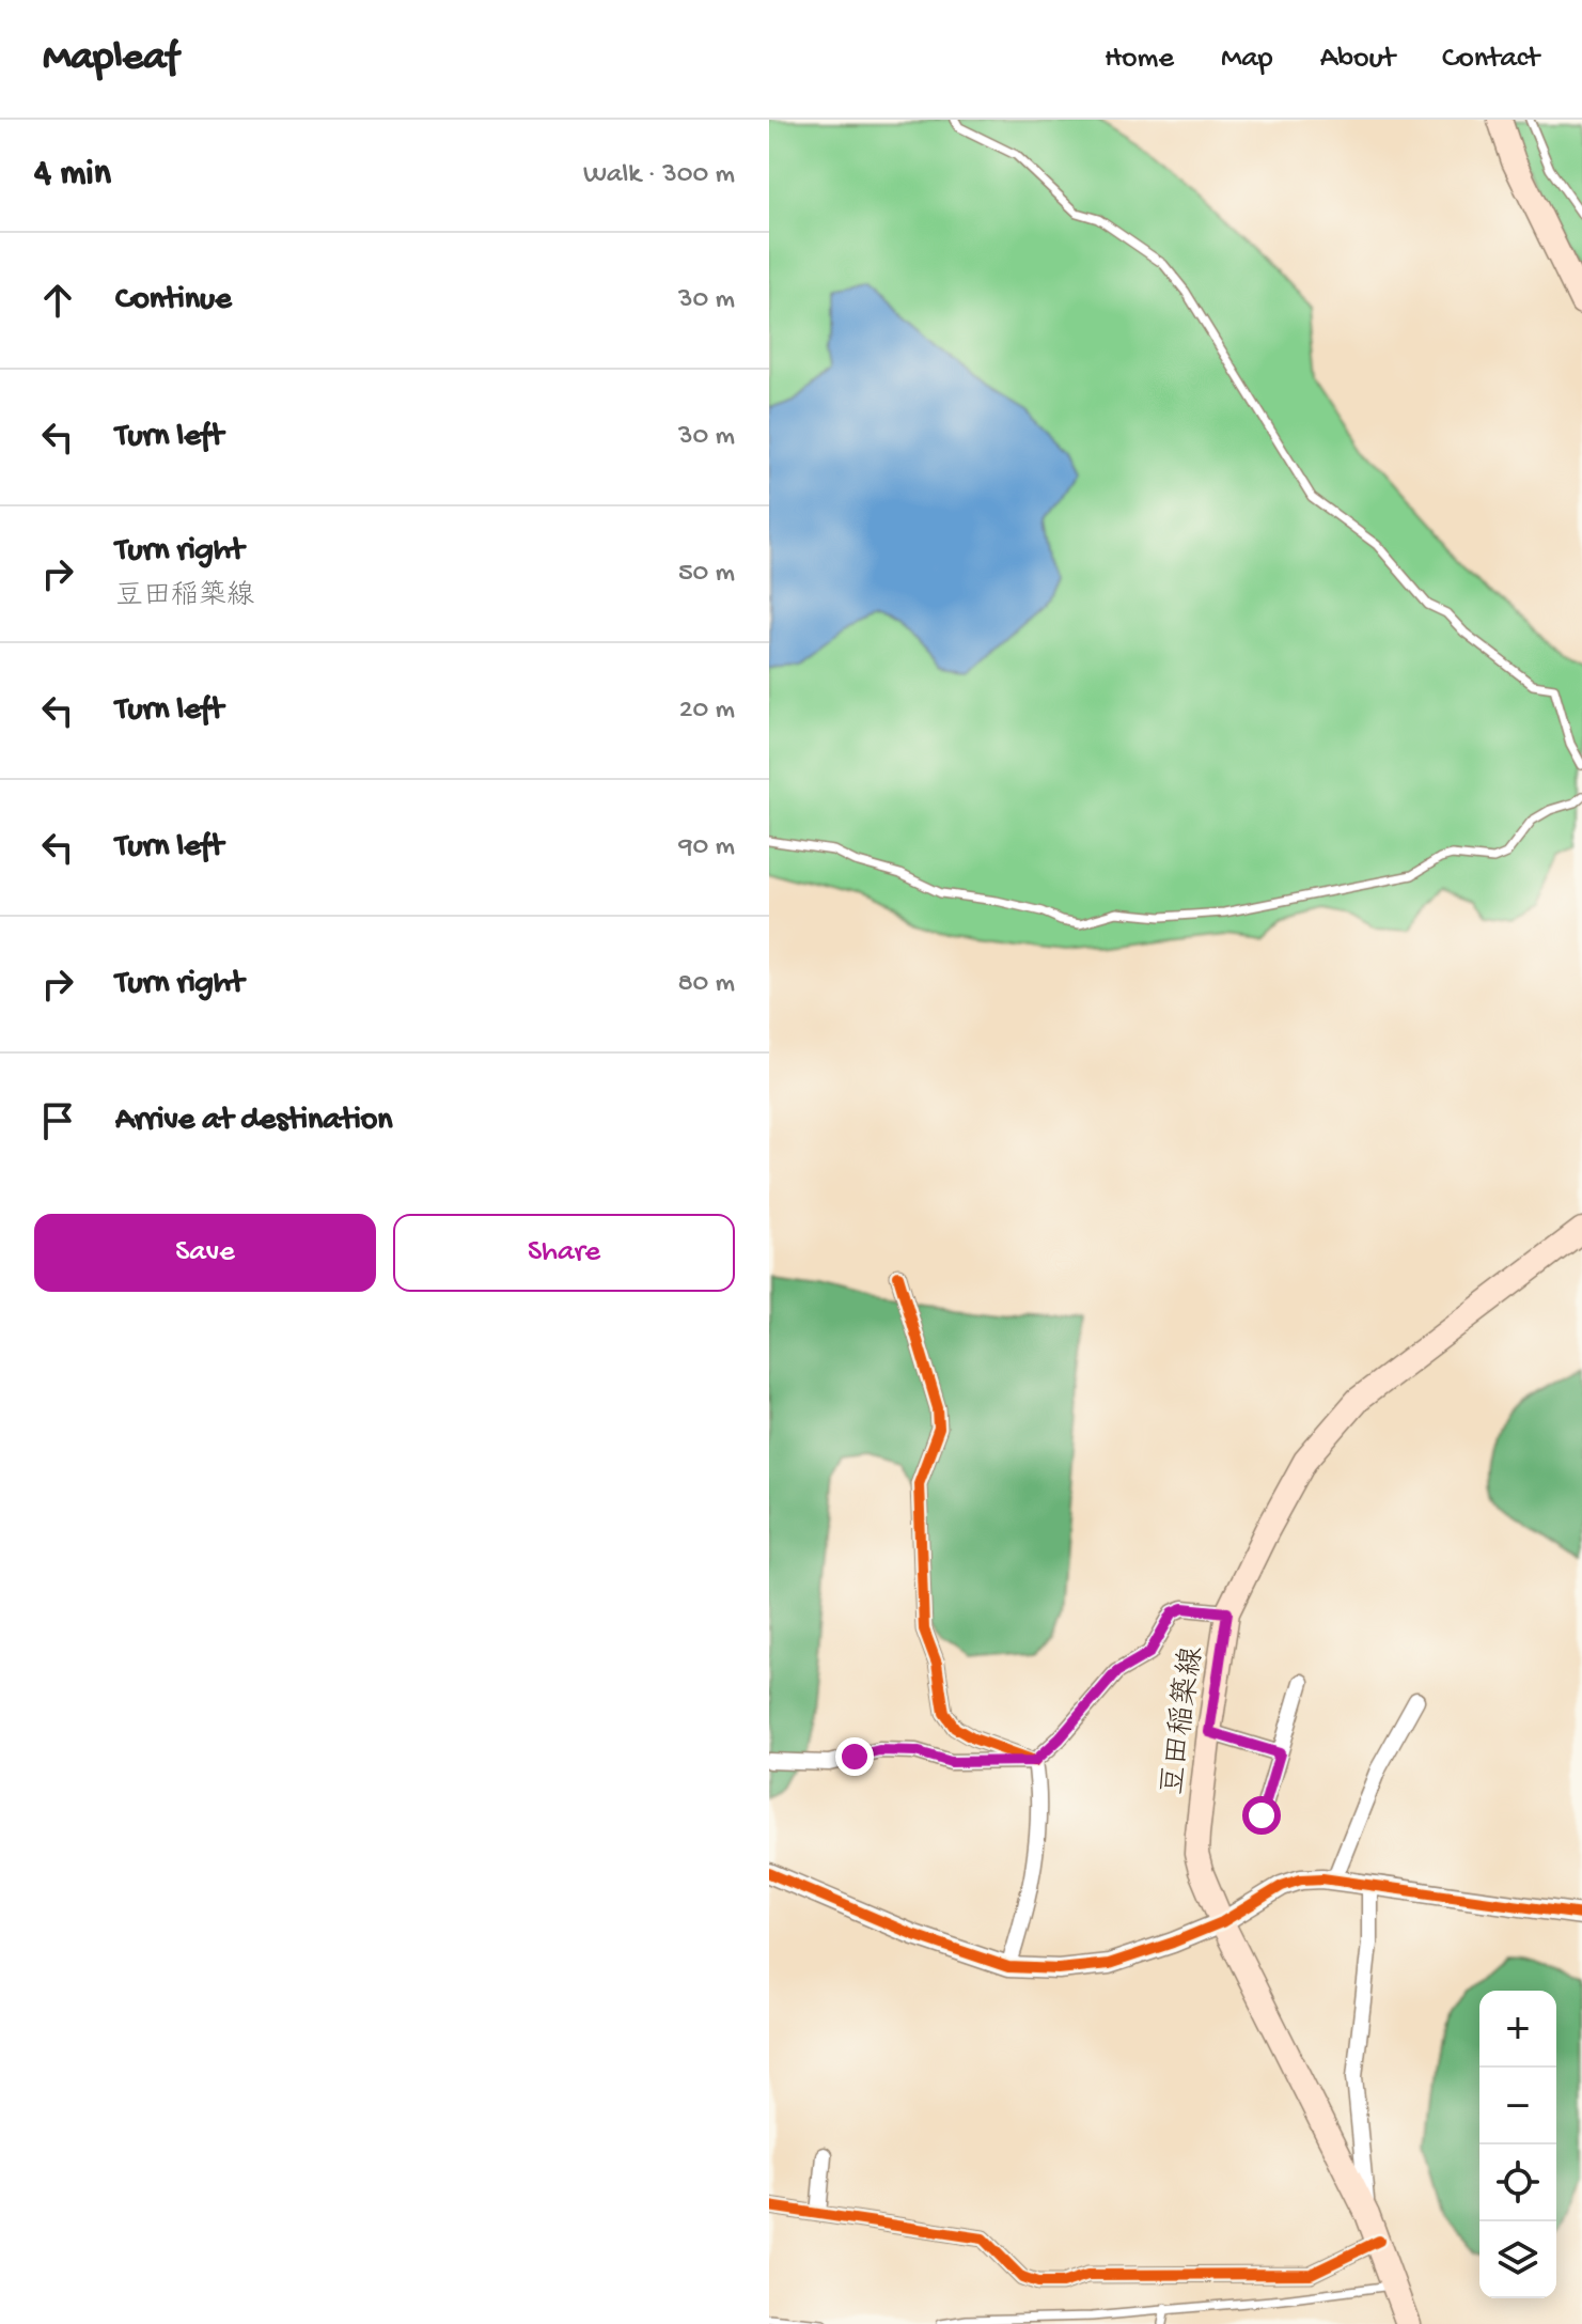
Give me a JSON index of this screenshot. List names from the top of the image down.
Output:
{
  "streets": {
    "main road": ["豆田稲築線"]
  },
  "page": {
    "header": "Mapleaf",
    "nav": [
      "Home",
      "Map",
      "About",
      "Contact"
    ],
    "heading": ["4 min", "Walk · 300 m"],
    "list": [
      ["Continue", "30 m"],
      ["Turn left", "30 m"],
      ["Turn right", "豆田稲築線", "50 m"],
      ["Turn left", "20 m"],
      ["Turn left", "90 m"],
      ["Turn right", "80 m"],
      "Arrive at destination"
    ],
    "buttons": ["Save", "Share"],
    "map_buttons": ["+", "−"]
  }
}
